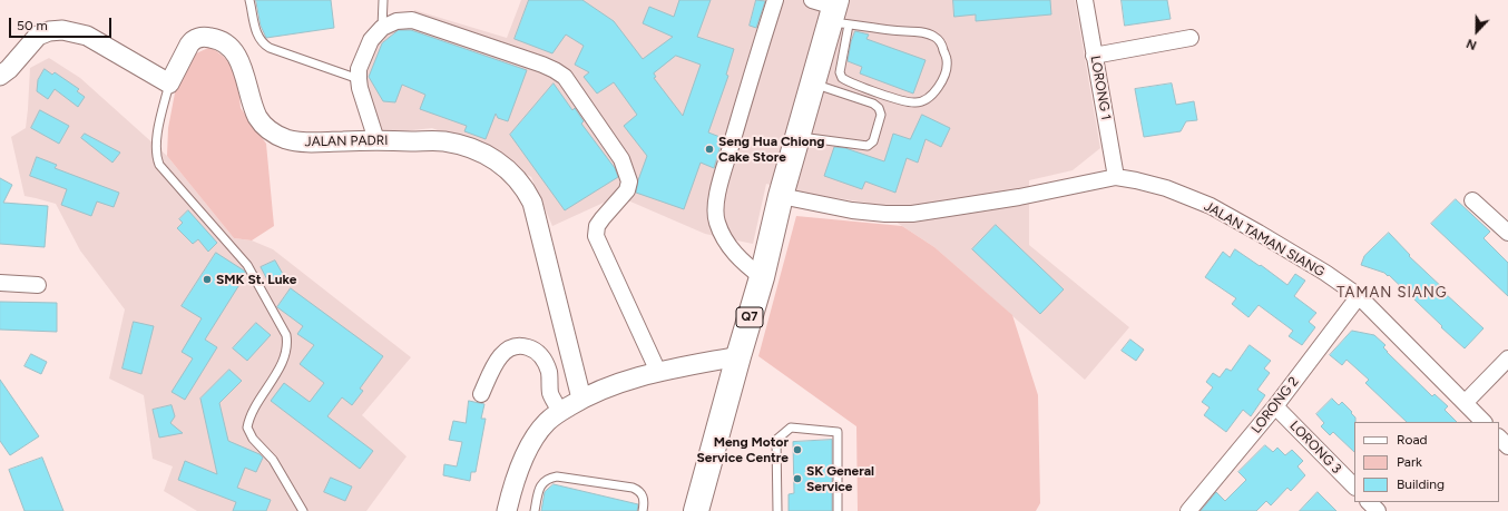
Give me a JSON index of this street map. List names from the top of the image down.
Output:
{
  "streets": {
    "main road": ["Q7"],
    "street": [
      "LORONG 1",
      "JALAN PADRI",
      "JALAN TAMAN SIANG",
      "LORONG 2",
      "LORONG 3"
    ]
  },
  "crossings": [
    ["LORONG 1", "JALAN TAMAN SIANG"],
    ["JALAN TAMAN SIANG", "Q7"],
    ["JALAN TAMAN SIANG", "LORONG 2"],
    ["LORONG 2", "LORONG 3"]
  ],
  "districts": ["TAMAN SIANG"],
  "places": [
    "Seng Hua Chiong Cake Store",
    "SMK St. Luke",
    "Meng Motor Service Centre",
    "SK General Service"
  ],
  "legend": ["Road", "Park", "Building"],
  "scale_bar": "50 m",
  "north": "bottom"
}
